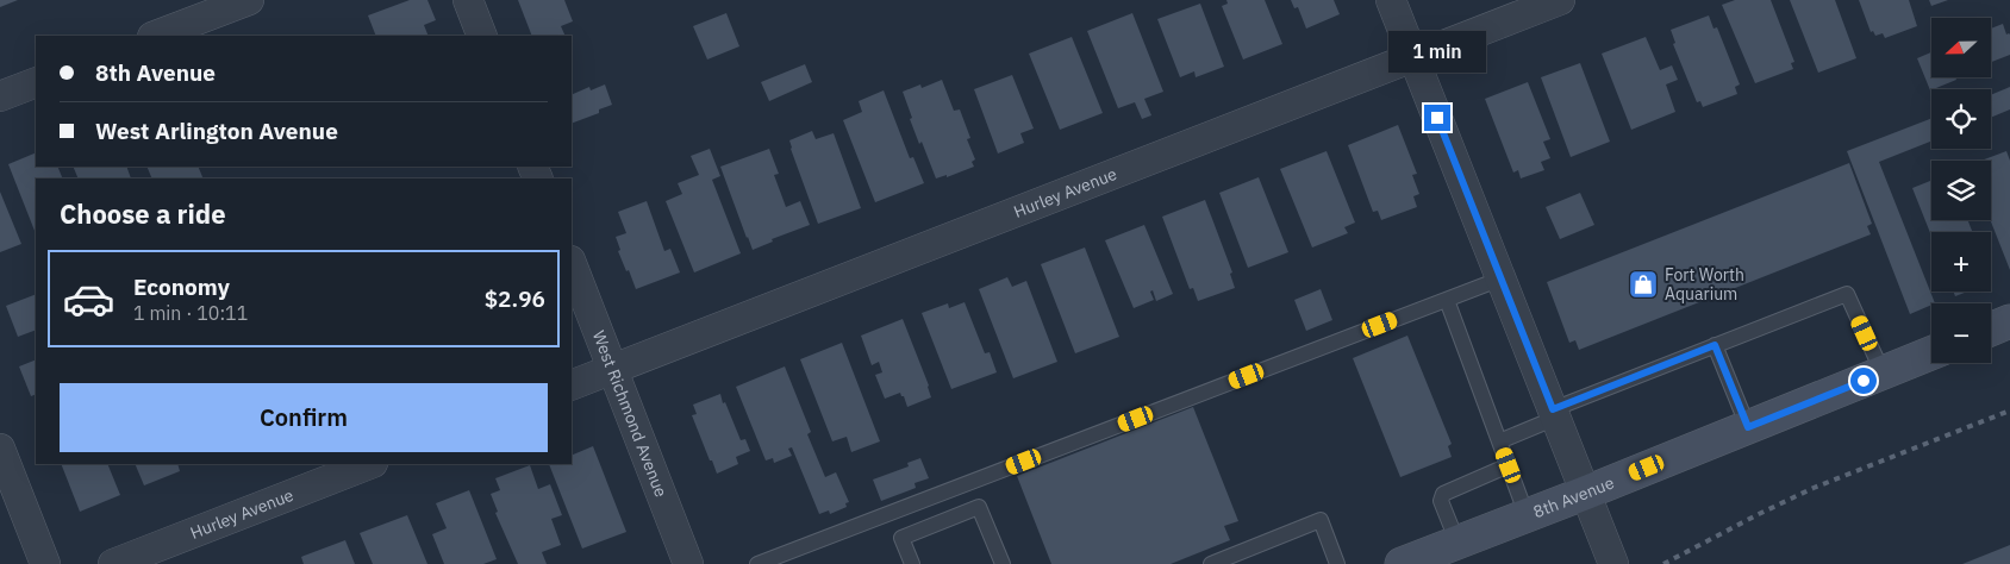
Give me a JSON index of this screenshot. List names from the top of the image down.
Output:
{
  "streets": {
    "main road": ["8th Avenue"],
    "street": ["Hurley Avenue", "West Richmond Avenue"]
  },
  "crossings": [
    ["Hurley Avenue", "West Richmond Avenue"]
  ],
  "places": {
    "shop": ["Fort Worth Aquarium"]
  },
  "north": "left",
  "page": {
    "map_buttons": ["+", "−"],
    "bubble": "1 min",
    "banner": ["8th Avenue", "West Arlington Avenue"],
    "heading": "Choose a ride",
    "list": [
      {
        "name": "Economy",
        "note": "1 min · 10:11",
        "value": "$2.96"
      }
    ],
    "buttons": "Confirm"
  }
}
